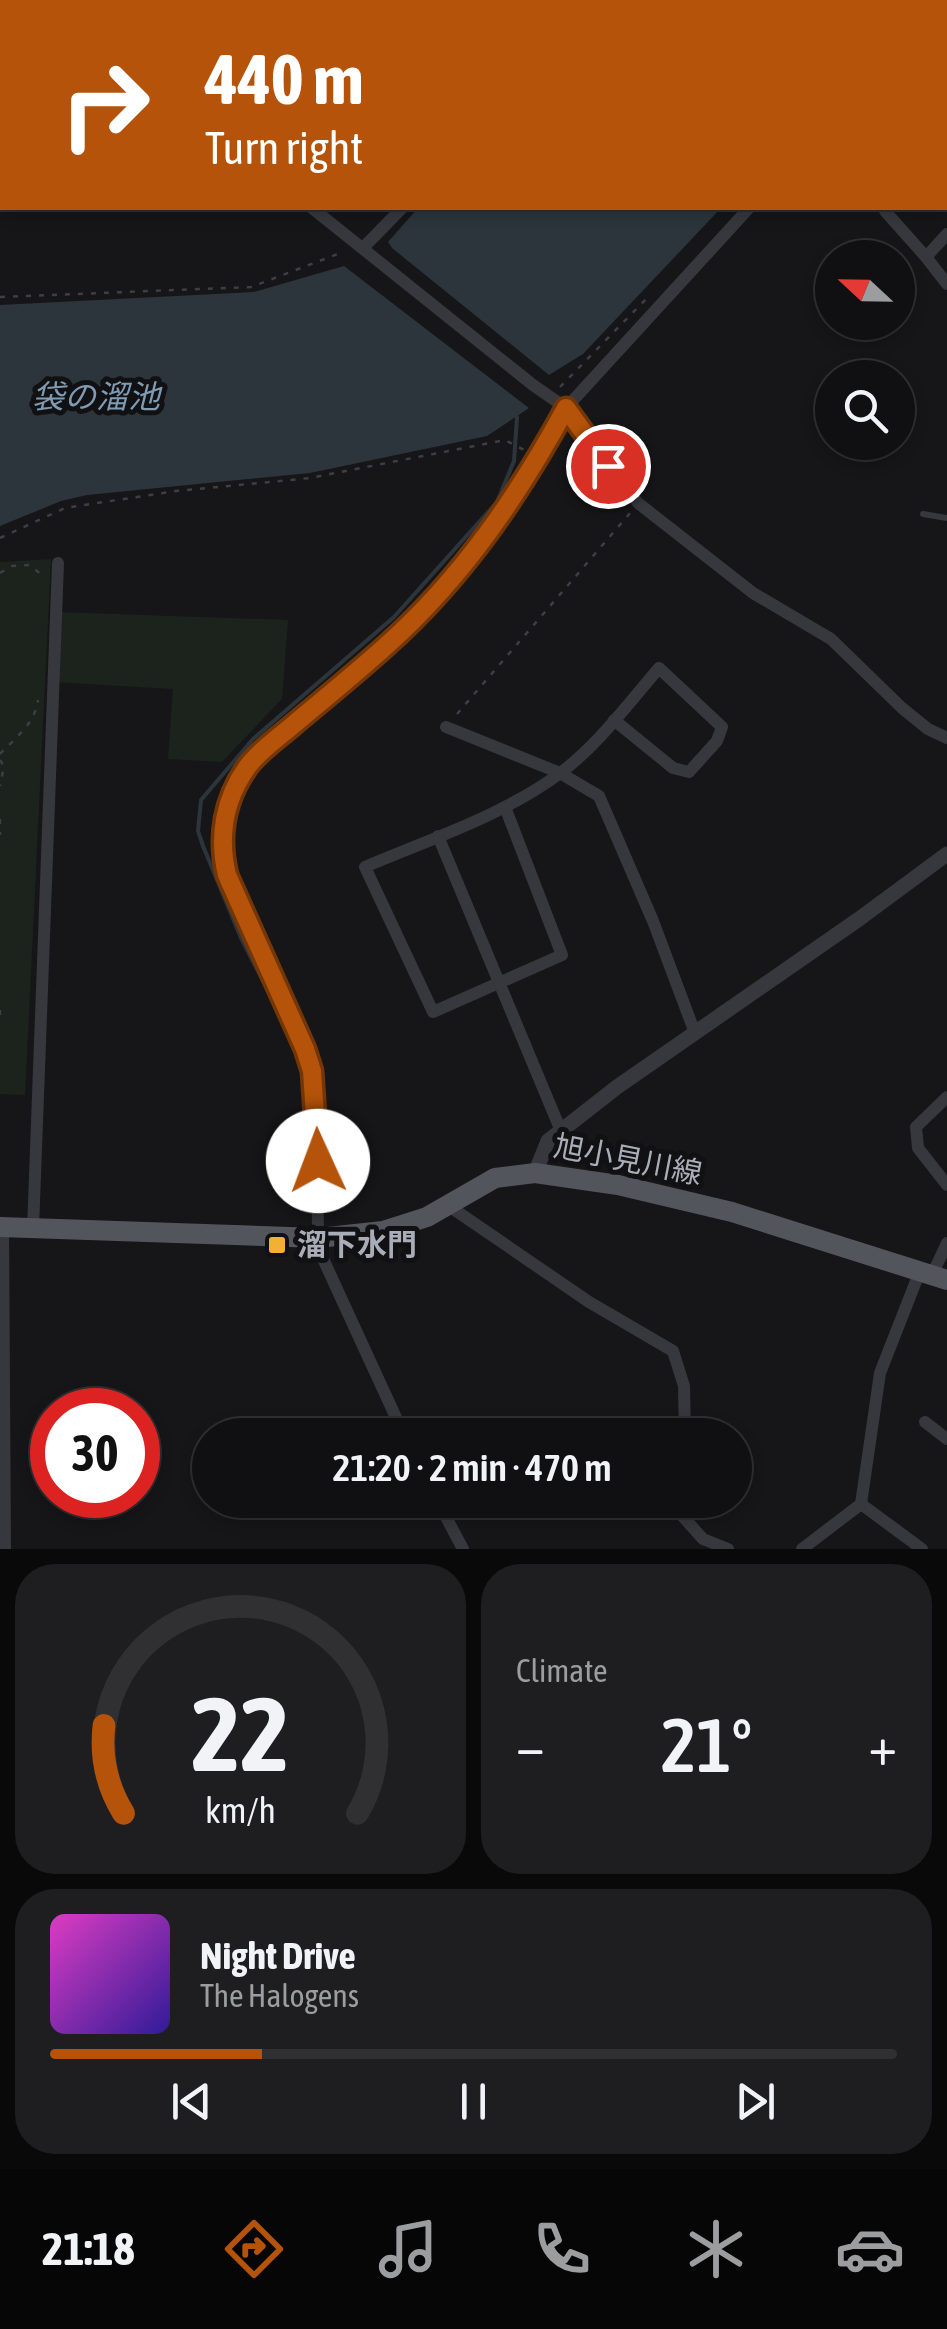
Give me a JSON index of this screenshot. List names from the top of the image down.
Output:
{
  "streets": {
    "main road": ["旭小見川線"]
  },
  "water": ["袋の溜池"],
  "places": {
    "transit": ["溜下水門"]
  },
  "north": "left",
  "page": {
    "turn": ["440 m", "Turn right"],
    "limit": "30",
    "trip": "21:20 · 2 min · 470 m",
    "tile": "Climate",
    "heat": ["−", "21°", "+"],
    "song": ["Night Drive", "The Halogens"],
    "tabs": "21:18",
    "gauge": ["22", "km/h"]
  }
}
